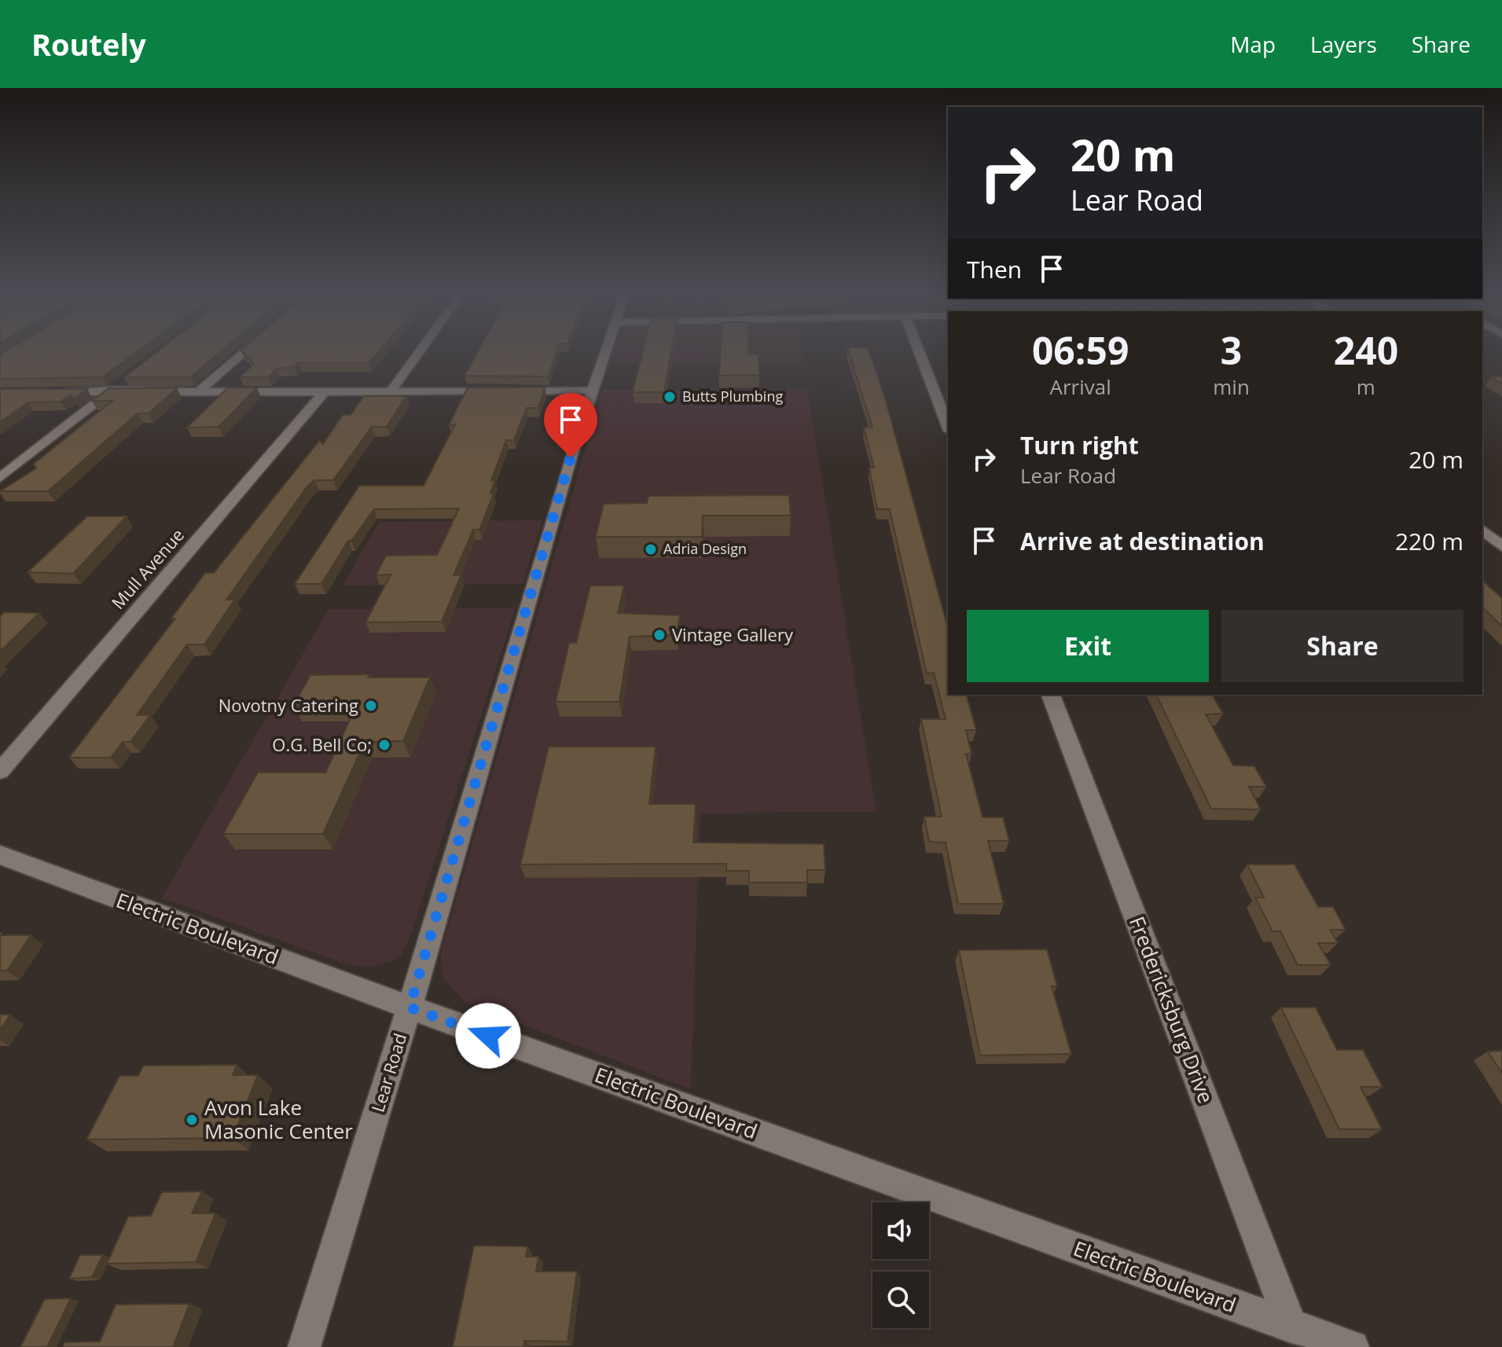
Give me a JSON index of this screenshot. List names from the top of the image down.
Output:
{
  "streets": {
    "street": [
      "Mull Avenue",
      "Electric Boulevard",
      "Fredericksburg Drive",
      "Lear Road"
    ]
  },
  "crossings": [
    ["Electric Boulevard", "Fredericksburg Drive"],
    ["Electric Boulevard", "Lear Road"]
  ],
  "places": [
    "Butts Plumbing",
    "Adria Design",
    "Vintage Gallery",
    "Novotny Catering",
    "O.G. Bell Co;",
    "Avon Lake Masonic Center"
  ],
  "page": {
    "header": "Routely",
    "nav": ["Map", "Layers", "Share"],
    "turn": ["20 m", "Lear Road"],
    "then": "Then",
    "eta": [
      "06:59",
      "Arrival",
      "3",
      "min",
      "240",
      "m"
    ],
    "list": [
      {
        "name": "Turn right",
        "note": "Lear Road",
        "value": "20 m"
      },
      {
        "name": "Arrive at destination",
        "value": "220 m"
      }
    ],
    "buttons": ["Exit", "Share"]
  }
}
